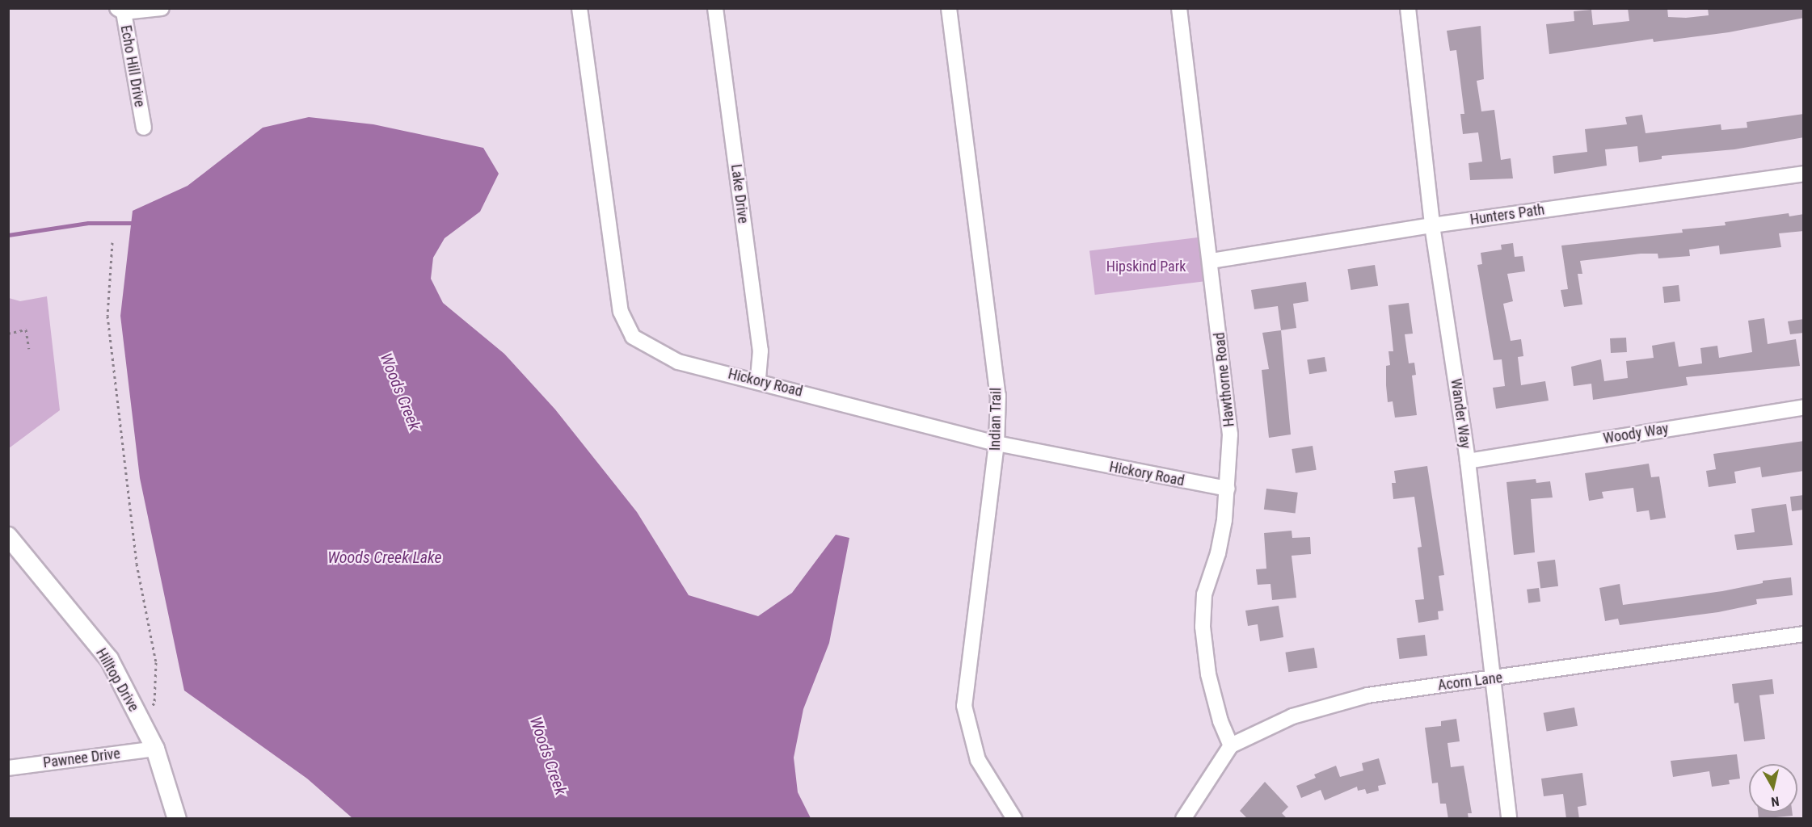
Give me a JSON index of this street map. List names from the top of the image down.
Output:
{
  "streets": {
    "street": [
      "Echo Hill Drive",
      "Lake Drive",
      "Hunters Path",
      "Hawthorne Road",
      "Hickory Road",
      "Wander Way",
      "Indian Trail",
      "Woody Way",
      "Hilltop Drive",
      "Acorn Lane",
      "Pawnee Drive"
    ]
  },
  "crossings": [
    ["Lake Drive", "Hickory Road"],
    ["Hunters Path", "Hawthorne Road"],
    ["Hunters Path", "Wander Way"],
    ["Hawthorne Road", "Hickory Road"],
    ["Hawthorne Road", "Acorn Lane"],
    ["Hickory Road", "Indian Trail"],
    ["Wander Way", "Woody Way"],
    ["Wander Way", "Acorn Lane"],
    ["Hilltop Drive", "Pawnee Drive"]
  ],
  "water": ["Woods Creek", "Woods Creek Lake"],
  "parks": ["Hipskind Park"],
  "north": "bottom"
}
